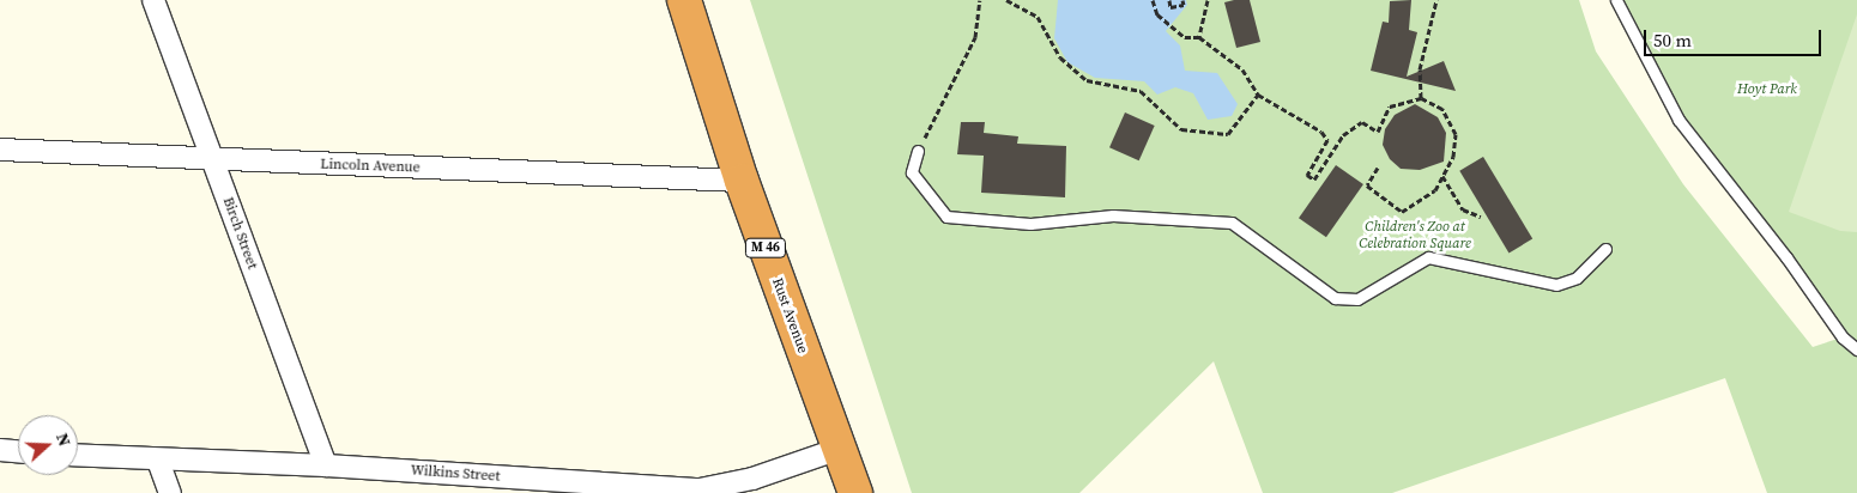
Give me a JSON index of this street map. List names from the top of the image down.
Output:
{
  "streets": {
    "highway": ["M 46", "Rust Avenue"],
    "street": ["Lincoln Avenue", "Birch Street", "Wilkins Street"]
  },
  "crossings": [
    ["Lincoln Avenue", "Birch Street"],
    ["Lincoln Avenue", "Rust Avenue"],
    ["Birch Street", "Wilkins Street"],
    ["Rust Avenue", "Wilkins Street"]
  ],
  "parks": ["Hoyt Park", "Children's Zoo at Celebration Square"],
  "scale_bar": "50 m",
  "north": "right"
}
